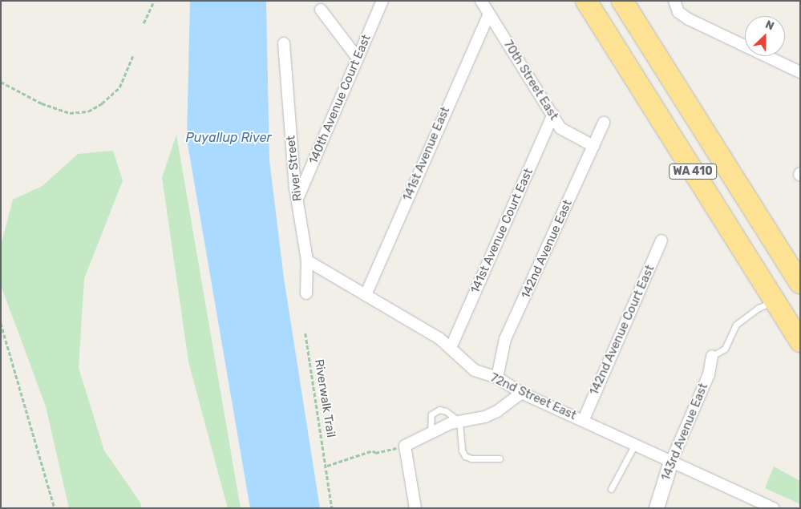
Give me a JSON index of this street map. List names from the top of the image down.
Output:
{
  "streets": {
    "highway": ["WA 410"],
    "street": [
      "70th Street East",
      "140th Avenue Court East",
      "141st Avenue East",
      "River Street",
      "141st Avenue Court East",
      "142nd Avenue East",
      "142nd Avenue Court East",
      "72nd Street East",
      "143rd Avenue East"
    ],
    "path": ["Riverwalk Trail"]
  },
  "crossings": [
    ["70th Street East", "141st Avenue East"],
    ["70th Street East", "141st Avenue Court East"],
    ["70th Street East", "142nd Avenue East"],
    ["140th Avenue Court East", "River Street"],
    ["141st Avenue East", "72nd Street East"],
    ["River Street", "72nd Street East"],
    ["141st Avenue Court East", "72nd Street East"],
    ["142nd Avenue East", "72nd Street East"],
    ["142nd Avenue Court East", "72nd Street East"],
    ["72nd Street East", "143rd Avenue East"]
  ],
  "water": ["Puyallup River"],
  "north": "top right"
}
